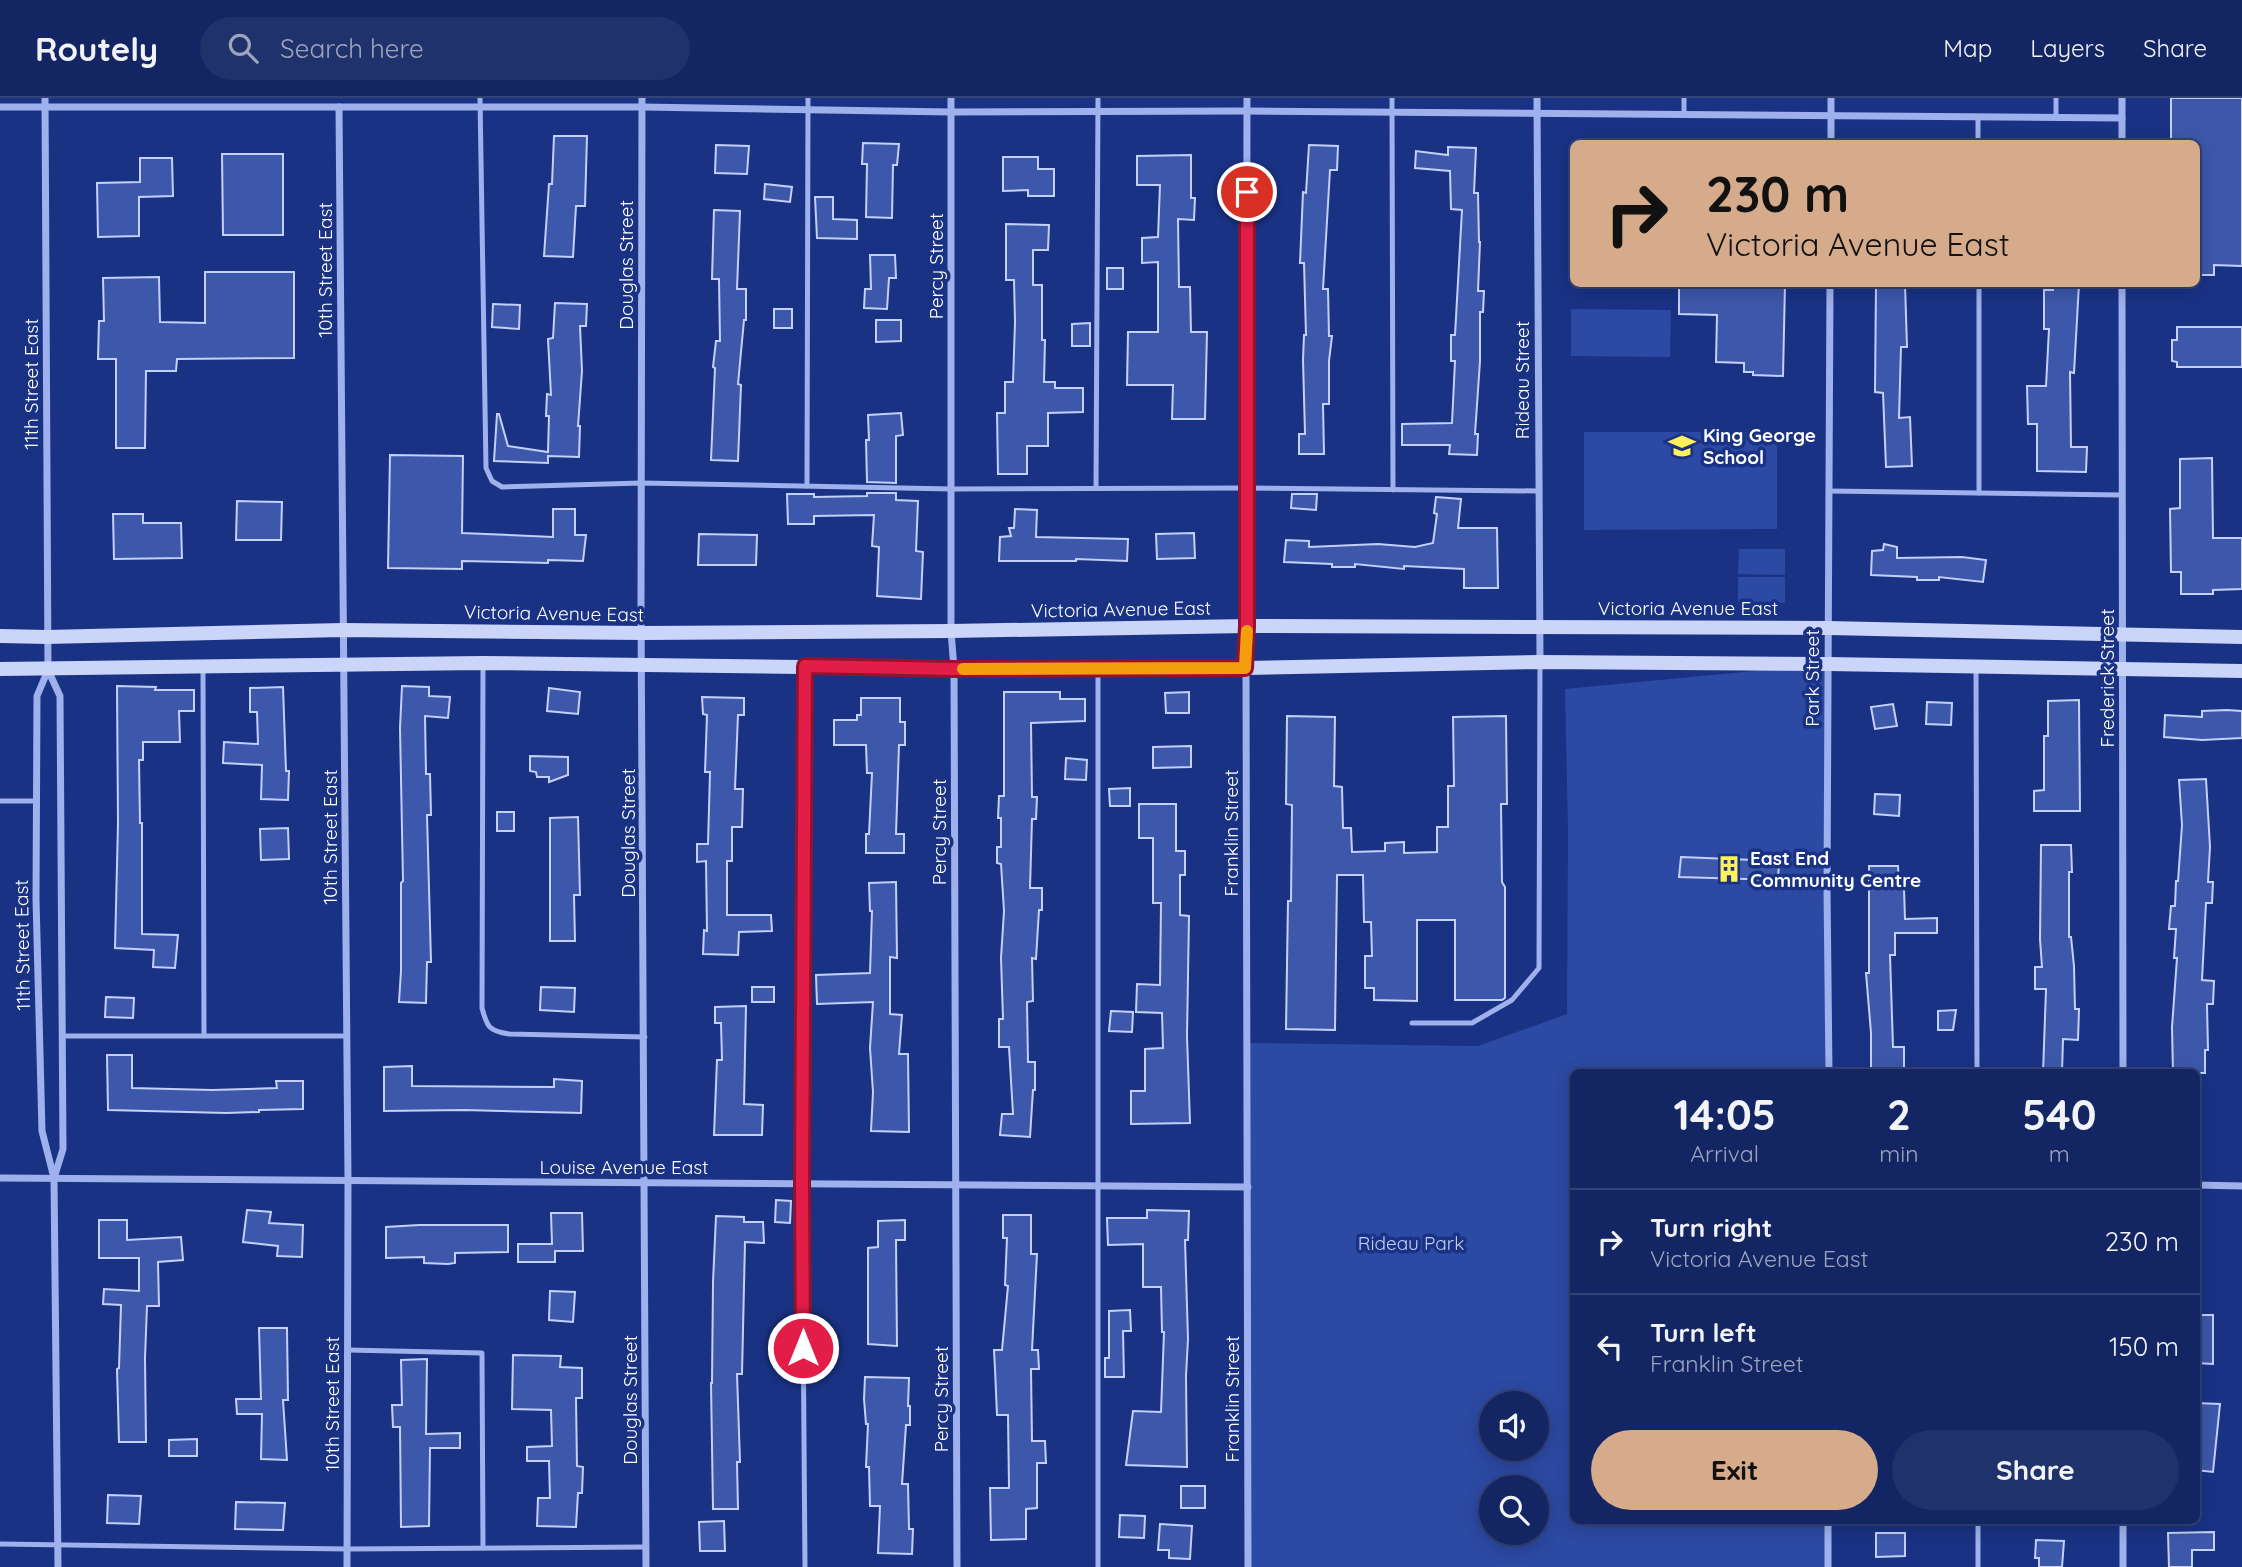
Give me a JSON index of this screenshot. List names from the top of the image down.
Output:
{
  "streets": {
    "main road": ["Victoria Avenue East"],
    "street": [
      "Douglas Street",
      "Percy Street",
      "10th Street East",
      "Rideau Street",
      "11th Street East",
      "Park Street",
      "Frederick Street",
      "Franklin Street",
      "Louise Avenue East"
    ]
  },
  "crossings": [
    ["Douglas Street", "Victoria Avenue East"],
    ["Douglas Street", "Louise Avenue East"],
    ["Percy Street", "Victoria Avenue East"],
    ["Percy Street", "Louise Avenue East"],
    ["10th Street East", "Victoria Avenue East"],
    ["10th Street East", "Louise Avenue East"],
    ["Rideau Street", "Victoria Avenue East"],
    ["11th Street East", "Victoria Avenue East"],
    ["11th Street East", "Louise Avenue East"],
    ["Victoria Avenue East", "Park Street"],
    ["Victoria Avenue East", "Frederick Street"],
    ["Victoria Avenue East", "Franklin Street"],
    ["Franklin Street", "Louise Avenue East"]
  ],
  "parks": ["Rideau Park"],
  "places": {
    "school or university": ["King George School"],
    "building": ["East End Community Centre"]
  },
  "page": {
    "header": "Routely",
    "search": "Search here",
    "nav": ["Map", "Layers", "Share"],
    "turn": ["230 m", "Victoria Avenue East"],
    "eta": [
      "14:05",
      "Arrival",
      "2",
      "min",
      "540",
      "m"
    ],
    "list": [
      {
        "name": "Turn right",
        "note": "Victoria Avenue East",
        "value": "230 m"
      },
      {
        "name": "Turn left",
        "note": "Franklin Street",
        "value": "150 m"
      }
    ],
    "buttons": ["Exit", "Share"]
  }
}
